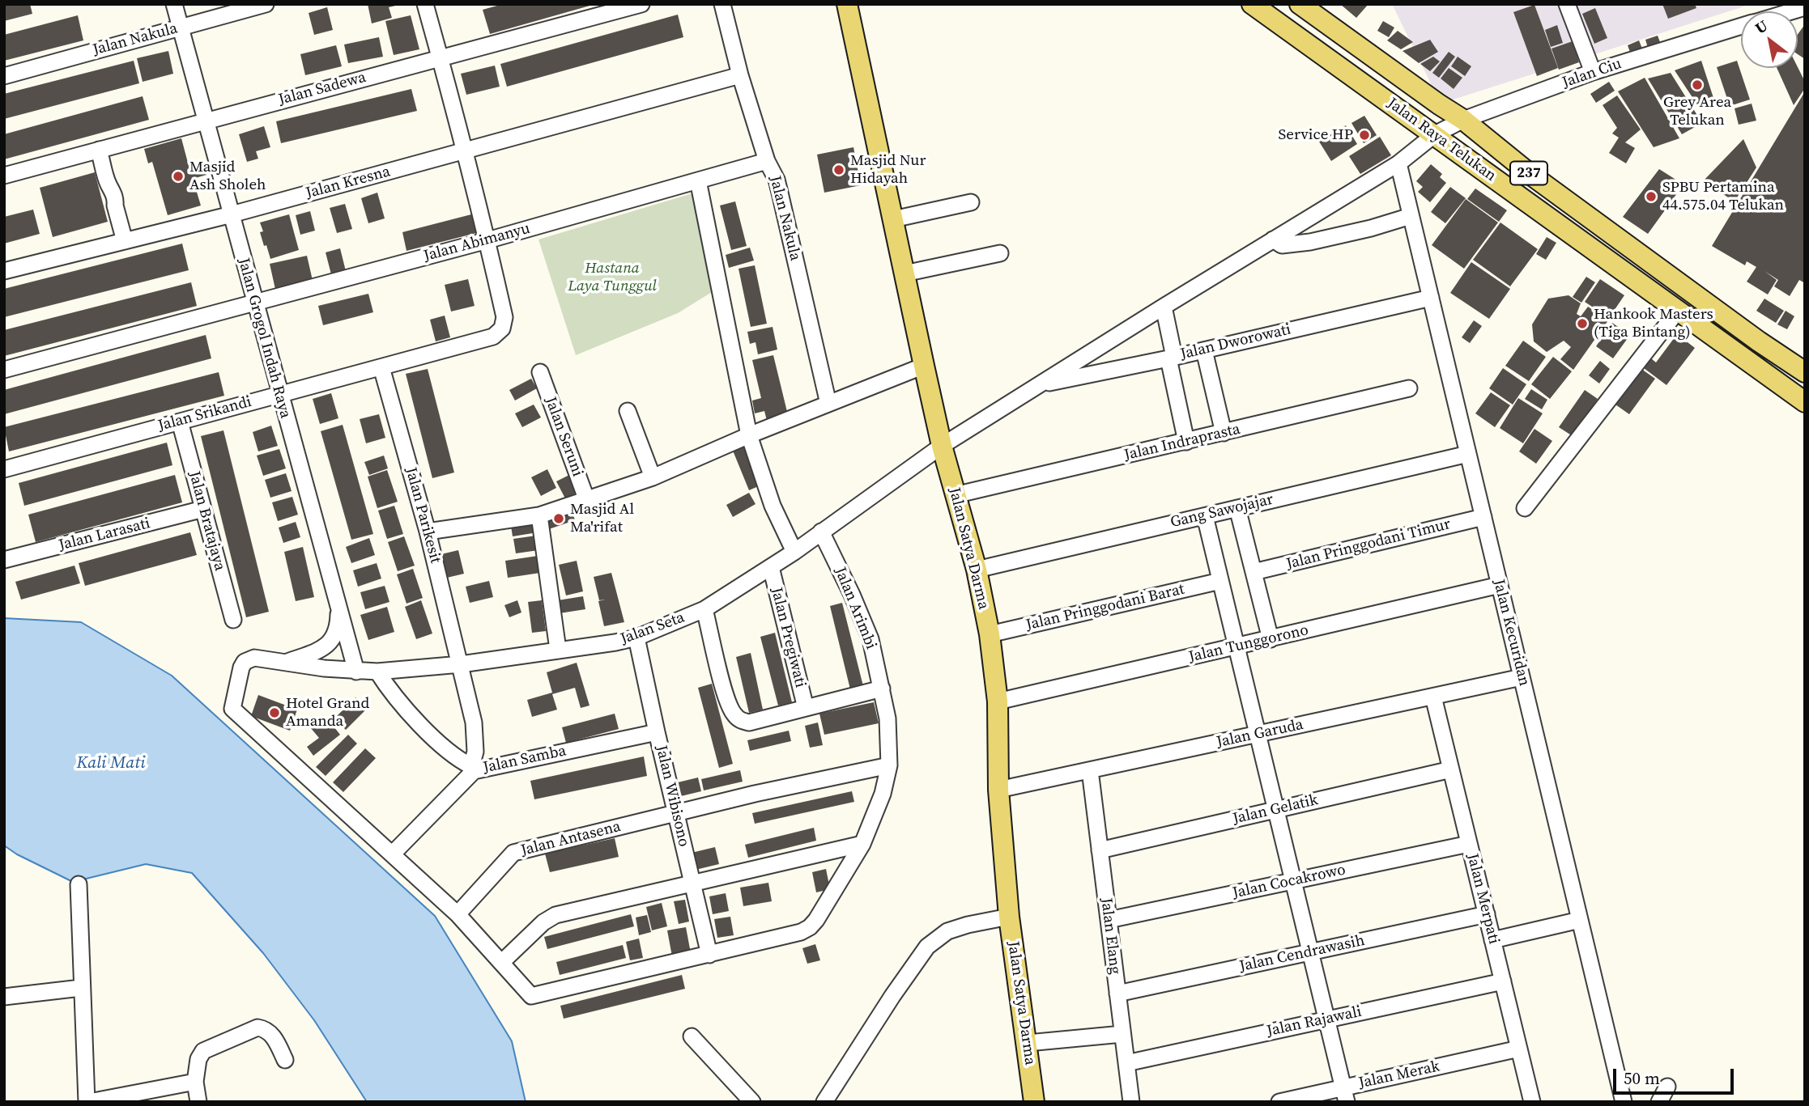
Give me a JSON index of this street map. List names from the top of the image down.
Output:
{
  "streets": {
    "main road": ["Jalan Raya Telukan", "237", "Jalan Satya Darma"],
    "street": [
      "Jalan Nakula",
      "Jalan Ciu",
      "Jalan Sadewa",
      "Jalan Kresna",
      "Jalan Abimanyu",
      "Jalan Grogol Indah Raya",
      "Jalan Dworowati",
      "Jalan Srikandi",
      "Jalan Seruni",
      "Jalan Indraprasta",
      "Gang Sawojajar",
      "Jalan Parikesit",
      "Jalan Bratajaya",
      "Jalan Larasati",
      "Jalan Pringgodani Timur",
      "Jalan Pringgodani Barat",
      "Jalan Arimbi",
      "Jalan Seta",
      "Jalan Kecuridan",
      "Jalan Pregiwati",
      "Jalan Tunggorono",
      "Jalan Garuda",
      "Jalan Samba",
      "Jalan Wibisono",
      "Jalan Gelatik",
      "Jalan Antasena",
      "Jalan Cocakrowo",
      "Jalan Merpati",
      "Jalan Elang",
      "Jalan Cendrawasih",
      "Jalan Rajawali",
      "Jalan Merak"
    ]
  },
  "crossings": [
    ["Jalan Nakula", "Jalan Kresna"],
    ["Jalan Nakula", "Jalan Abimanyu"],
    ["Jalan Nakula", "Jalan Grogol Indah Raya"],
    ["Jalan Ciu", "Jalan Raya Telukan"],
    ["Jalan Ciu", "Jalan Seta"],
    ["Jalan Ciu", "Jalan Kecuridan"],
    ["Jalan Sadewa", "Jalan Grogol Indah Raya"],
    ["Jalan Kresna", "Jalan Grogol Indah Raya"],
    ["Jalan Abimanyu", "Jalan Grogol Indah Raya"],
    ["Jalan Abimanyu", "Jalan Srikandi"],
    ["Jalan Grogol Indah Raya", "Jalan Srikandi"],
    ["Jalan Grogol Indah Raya", "Jalan Seta"],
    ["Jalan Dworowati", "Jalan Seta"],
    ["Jalan Dworowati", "Jalan Kecuridan"],
    ["Jalan Srikandi", "Jalan Parikesit"],
    ["Jalan Srikandi", "Jalan Bratajaya"],
    ["Jalan Indraprasta", "Jalan Satya Darma"],
    ["Gang Sawojajar", "Jalan Satya Darma"],
    ["Gang Sawojajar", "Jalan Kecuridan"],
    ["Jalan Parikesit", "Jalan Seta"],
    ["Jalan Parikesit", "Jalan Samba"],
    ["Jalan Bratajaya", "Jalan Larasati"],
    ["Jalan Pringgodani Timur", "Jalan Kecuridan"],
    ["Jalan Satya Darma", "Jalan Pringgodani Barat"],
    ["Jalan Satya Darma", "Jalan Seta"],
    ["Jalan Satya Darma", "Jalan Tunggorono"],
    ["Jalan Satya Darma", "Jalan Garuda"],
    ["Jalan Arimbi", "Jalan Seta"],
    ["Jalan Arimbi", "Jalan Wibisono"],
    ["Jalan Arimbi", "Jalan Antasena"],
    ["Jalan Seta", "Jalan Pregiwati"],
    ["Jalan Seta", "Jalan Samba"],
    ["Jalan Seta", "Jalan Wibisono"],
    ["Jalan Kecuridan", "Jalan Tunggorono"],
    ["Jalan Kecuridan", "Jalan Garuda"],
    ["Jalan Garuda", "Jalan Merpati"],
    ["Jalan Garuda", "Jalan Elang"],
    ["Jalan Samba", "Jalan Wibisono"],
    ["Jalan Wibisono", "Jalan Antasena"],
    ["Jalan Gelatik", "Jalan Merpati"],
    ["Jalan Gelatik", "Jalan Elang"],
    ["Jalan Cocakrowo", "Jalan Merpati"],
    ["Jalan Cocakrowo", "Jalan Elang"],
    ["Jalan Merpati", "Jalan Cendrawasih"],
    ["Jalan Merpati", "Jalan Rajawali"],
    ["Jalan Merpati", "Jalan Merak"],
    ["Jalan Elang", "Jalan Cendrawasih"],
    ["Jalan Elang", "Jalan Rajawali"]
  ],
  "water": ["Kali Mati"],
  "parks": ["Hastana Laya Tunggul"],
  "places": [
    "Grey Area Telukan",
    "Service HP",
    "Masjid Nur Hidayah",
    "Masjid Ash Sholeh",
    "SPBU Pertamina 44.575.04 Telukan",
    "Hankook Masters (Tiga Bintang)",
    "Masjid Al Ma'rifat",
    "Hotel Grand Amanda"
  ],
  "scale_bar": "50 m",
  "north": "top left"
}
